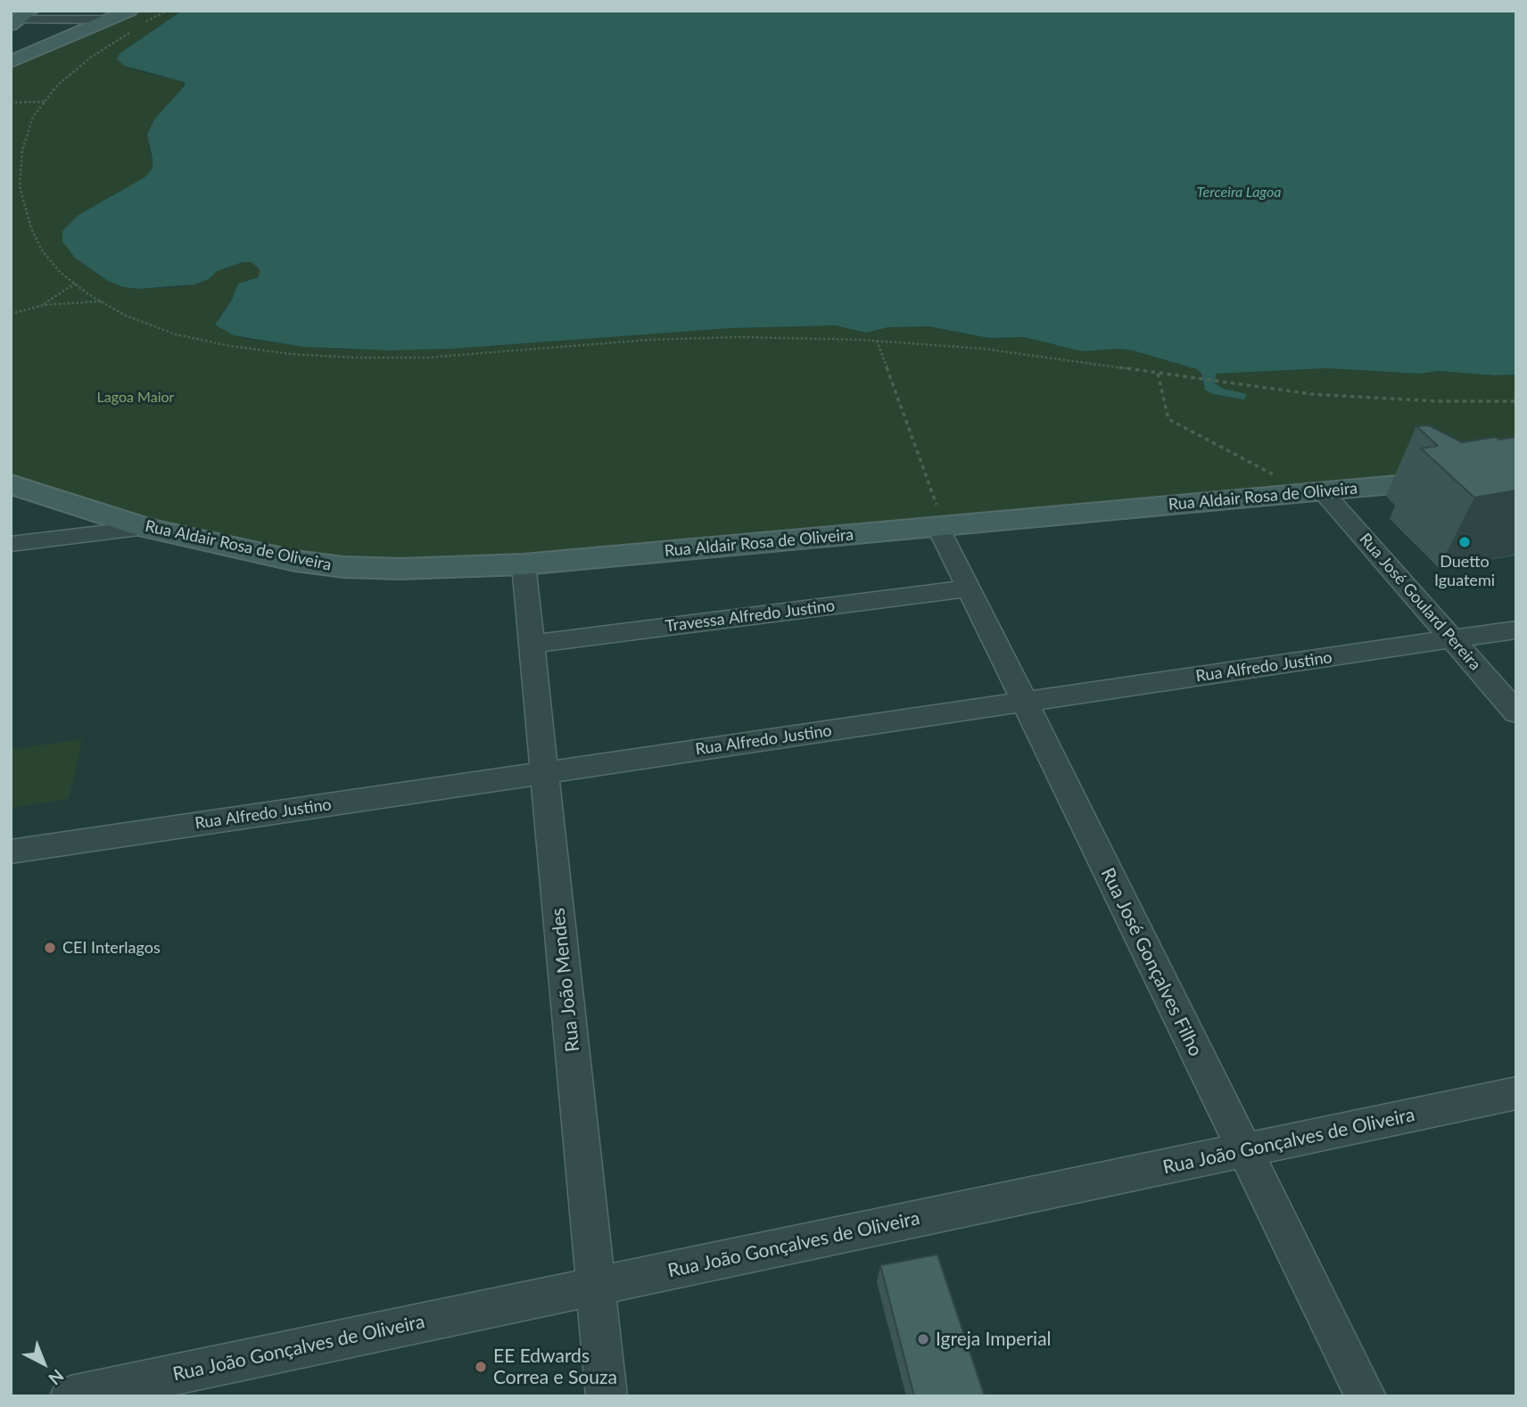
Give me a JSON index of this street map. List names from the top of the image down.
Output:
{
  "streets": {
    "street": [
      "Rua Aldair Rosa de Oliveira",
      "Rua José Goulard Pereira",
      "Travessa Alfredo Justino",
      "Rua Alfredo Justino",
      "Rua José Gonçalves Filho",
      "Rua João Mendes",
      "Rua João Gonçalves de Oliveira"
    ]
  },
  "crossings": [
    ["Rua Aldair Rosa de Oliveira", "Rua José Goulard Pereira"],
    ["Rua Aldair Rosa de Oliveira", "Rua José Gonçalves Filho"],
    ["Rua Aldair Rosa de Oliveira", "Rua João Mendes"],
    ["Rua José Goulard Pereira", "Rua Alfredo Justino"],
    ["Travessa Alfredo Justino", "Rua José Gonçalves Filho"],
    ["Travessa Alfredo Justino", "Rua João Mendes"],
    ["Rua Alfredo Justino", "Rua José Gonçalves Filho"],
    ["Rua Alfredo Justino", "Rua João Mendes"],
    ["Rua José Gonçalves Filho", "Rua João Gonçalves de Oliveira"],
    ["Rua João Mendes", "Rua João Gonçalves de Oliveira"]
  ],
  "water": ["Terceira Lagoa"],
  "parks": ["Lagoa Maior"],
  "places": [
    "Duetto Iguatemi",
    "CEI Interlagos",
    "Igreja Imperial",
    "EE Edwards Correa e Souza"
  ],
  "north": "bottom right"
}
